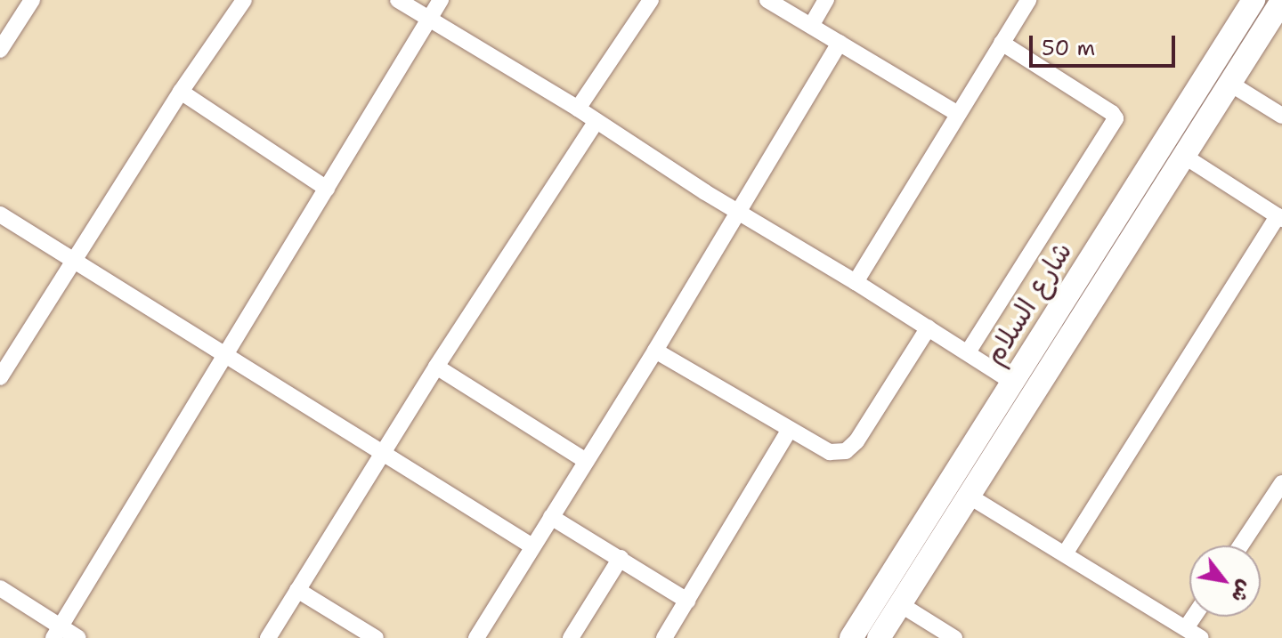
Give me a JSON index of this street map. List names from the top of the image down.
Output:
{
  "streets": {
    "main road": ["شارع السلام"]
  },
  "scale_bar": "50 m",
  "north": "bottom right"
}
